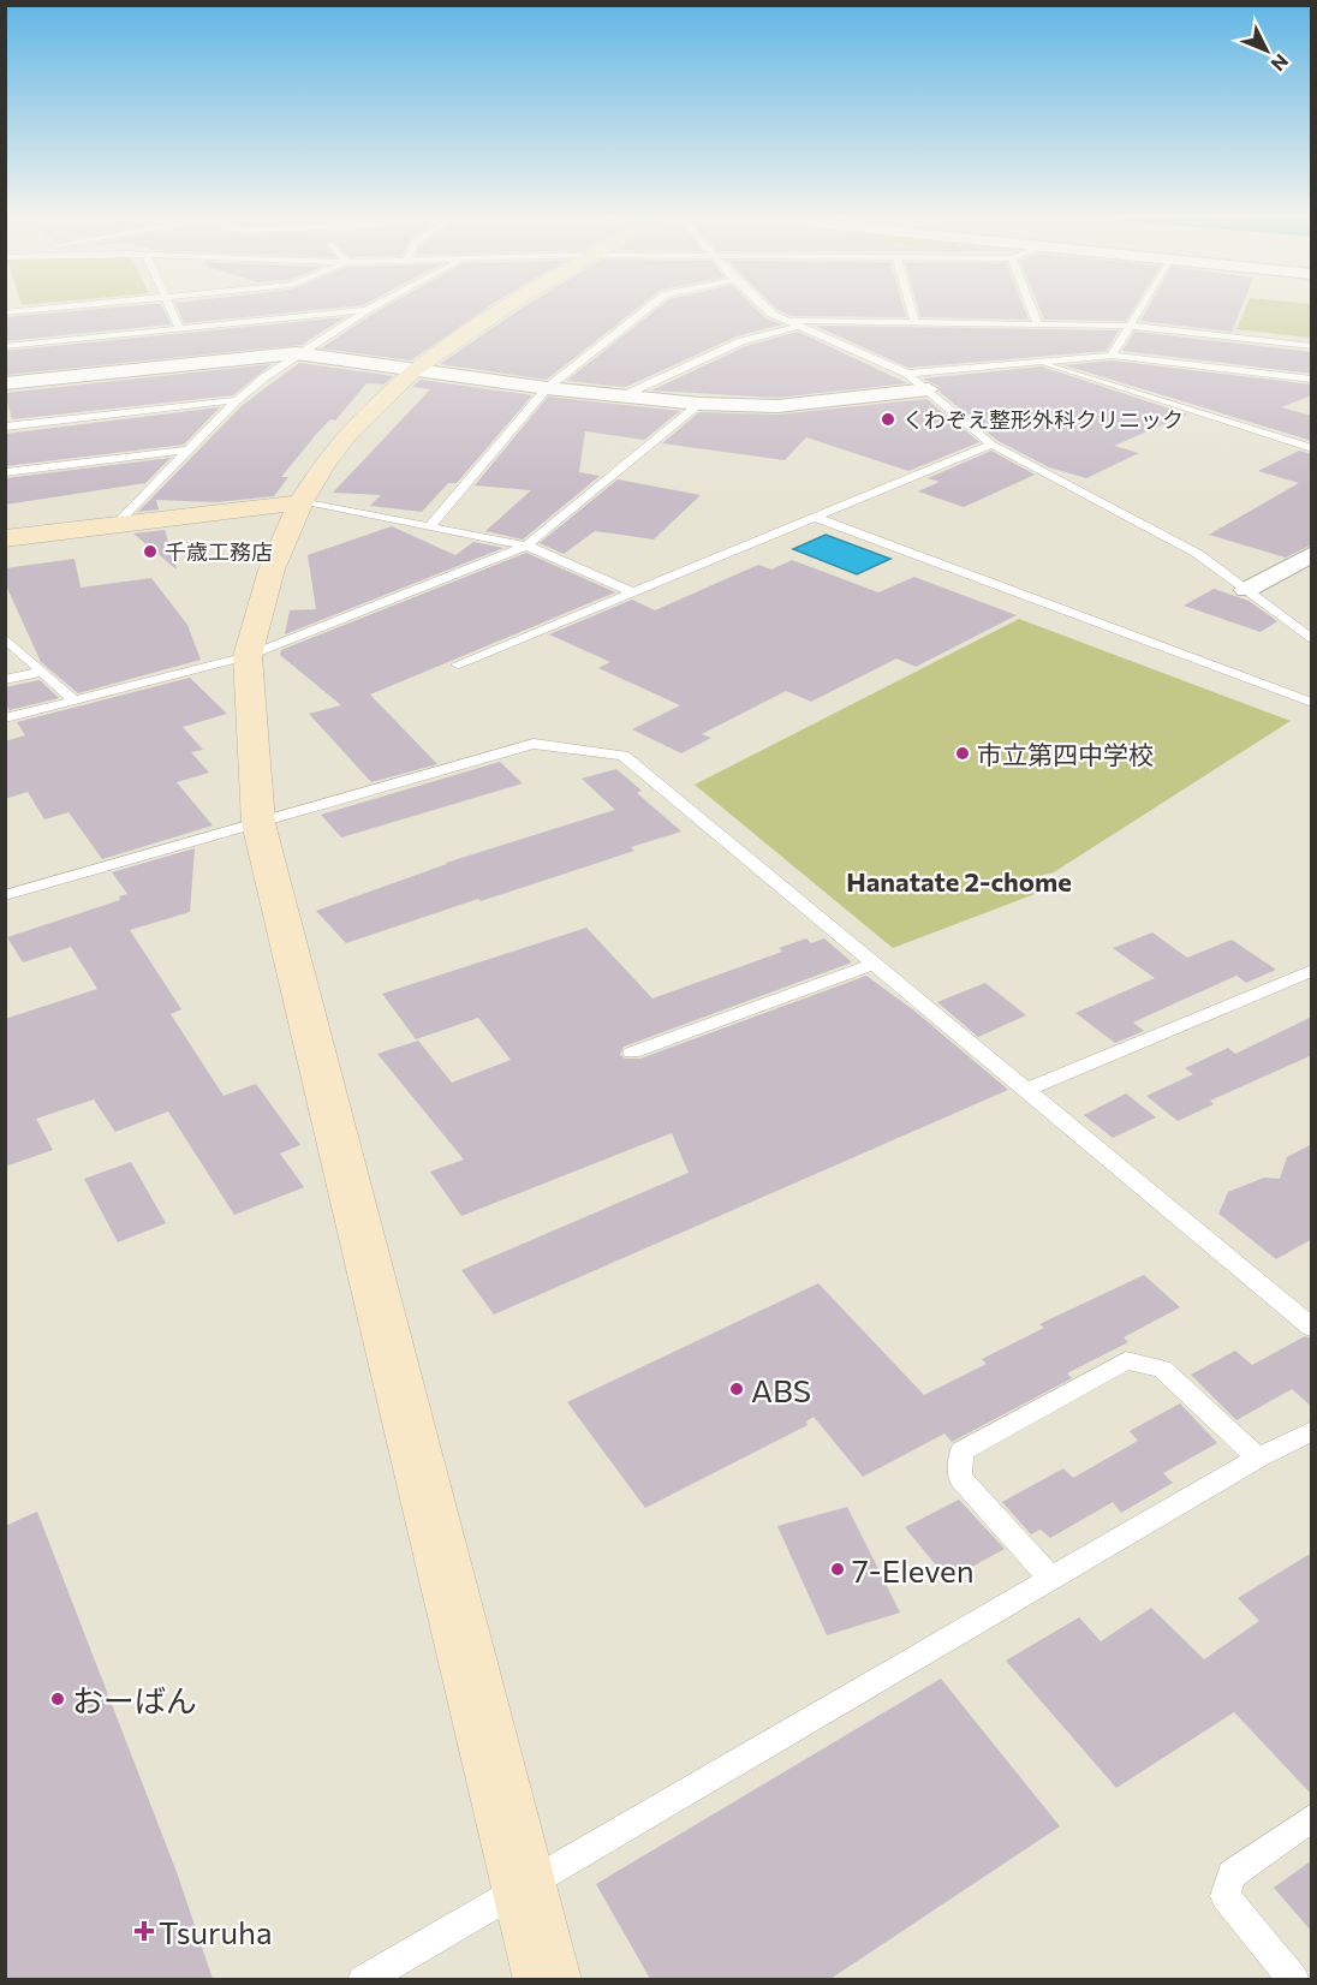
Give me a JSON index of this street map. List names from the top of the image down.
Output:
{
  "districts": ["Hanatate 2-chome"],
  "places": {
    "other": [
      "くわぞえ整形外科クリニック",
      "千歳工務店",
      "市立第四中学校",
      "ABS",
      "7-Eleven",
      "おーばん"
    ],
    "health": ["Tsuruha"]
  },
  "north": "bottom right"
}
